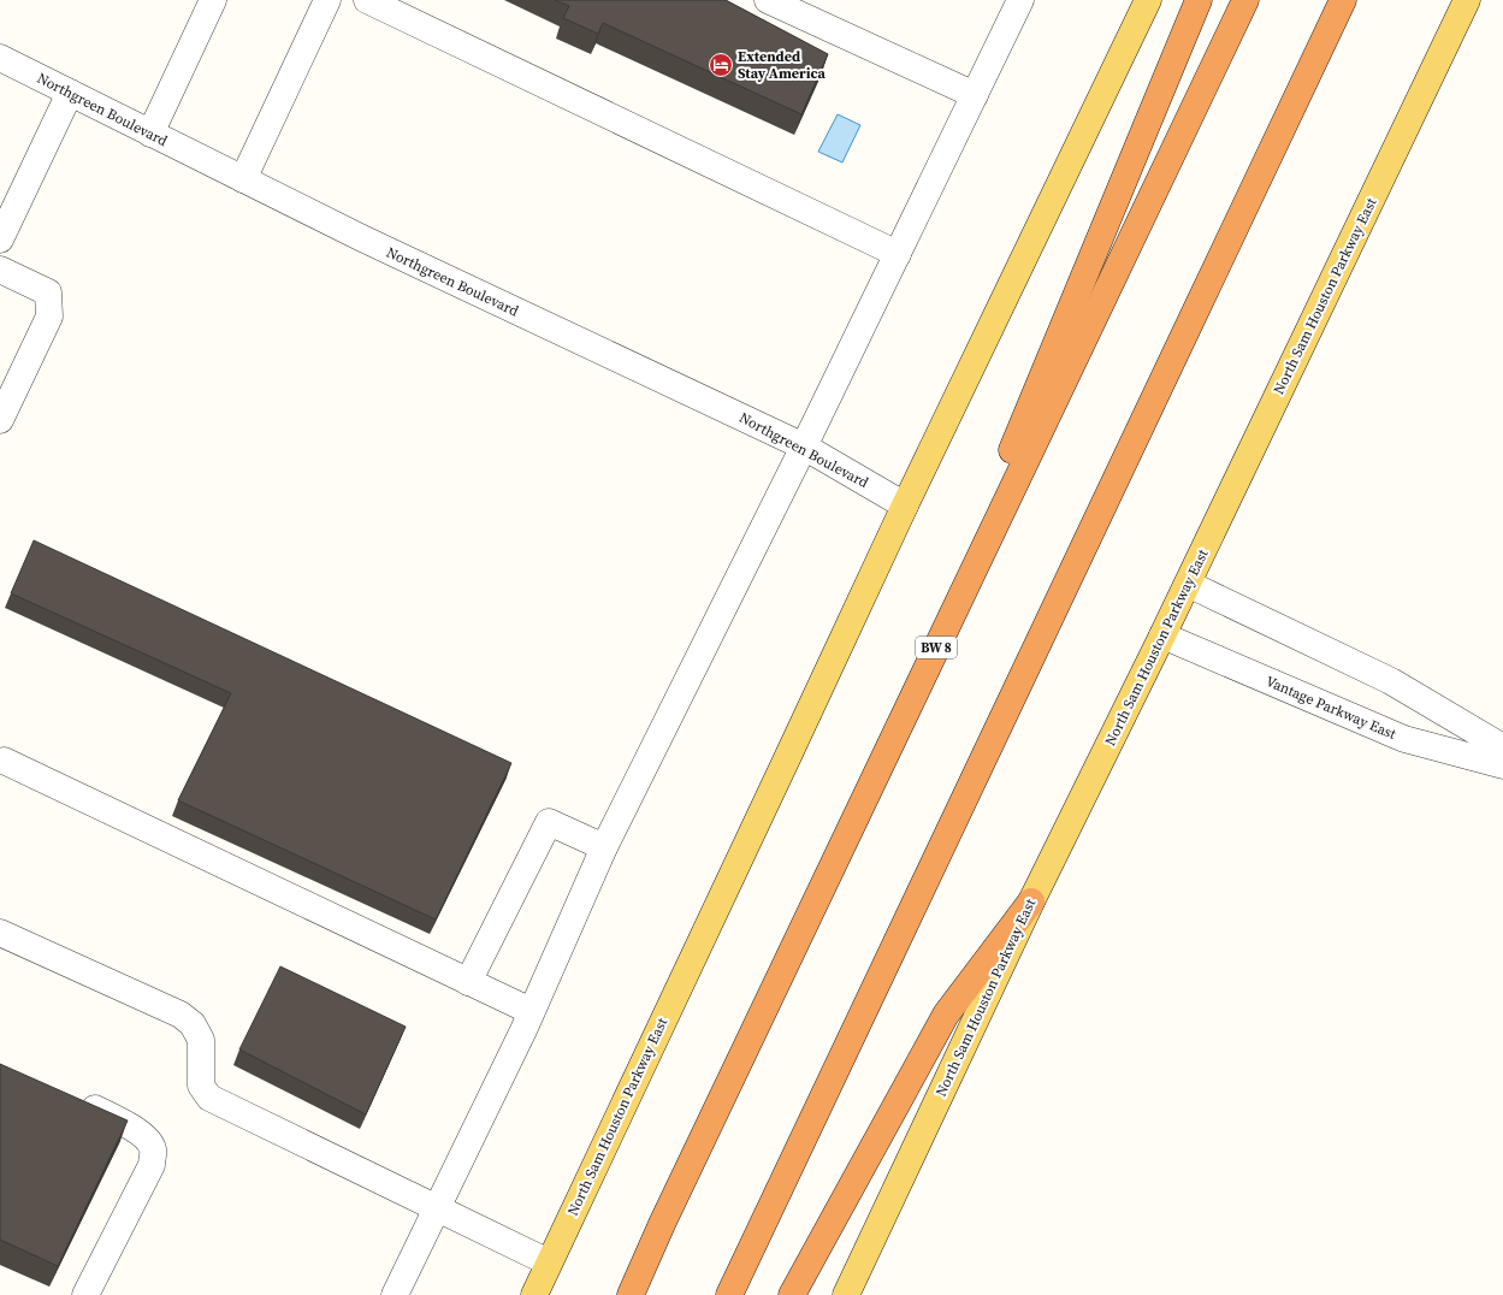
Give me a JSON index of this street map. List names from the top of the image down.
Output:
{
  "streets": {
    "highway": ["BW 8"],
    "main road": ["North Sam Houston Parkway East"],
    "street": ["Northgreen Boulevard", "Vantage Parkway East"]
  },
  "crossings": [
    ["Northgreen Boulevard", "North Sam Houston Parkway East"],
    ["North Sam Houston Parkway East", "Vantage Parkway East"]
  ],
  "places": {
    "hotel": ["Extended Stay America"]
  }
}
